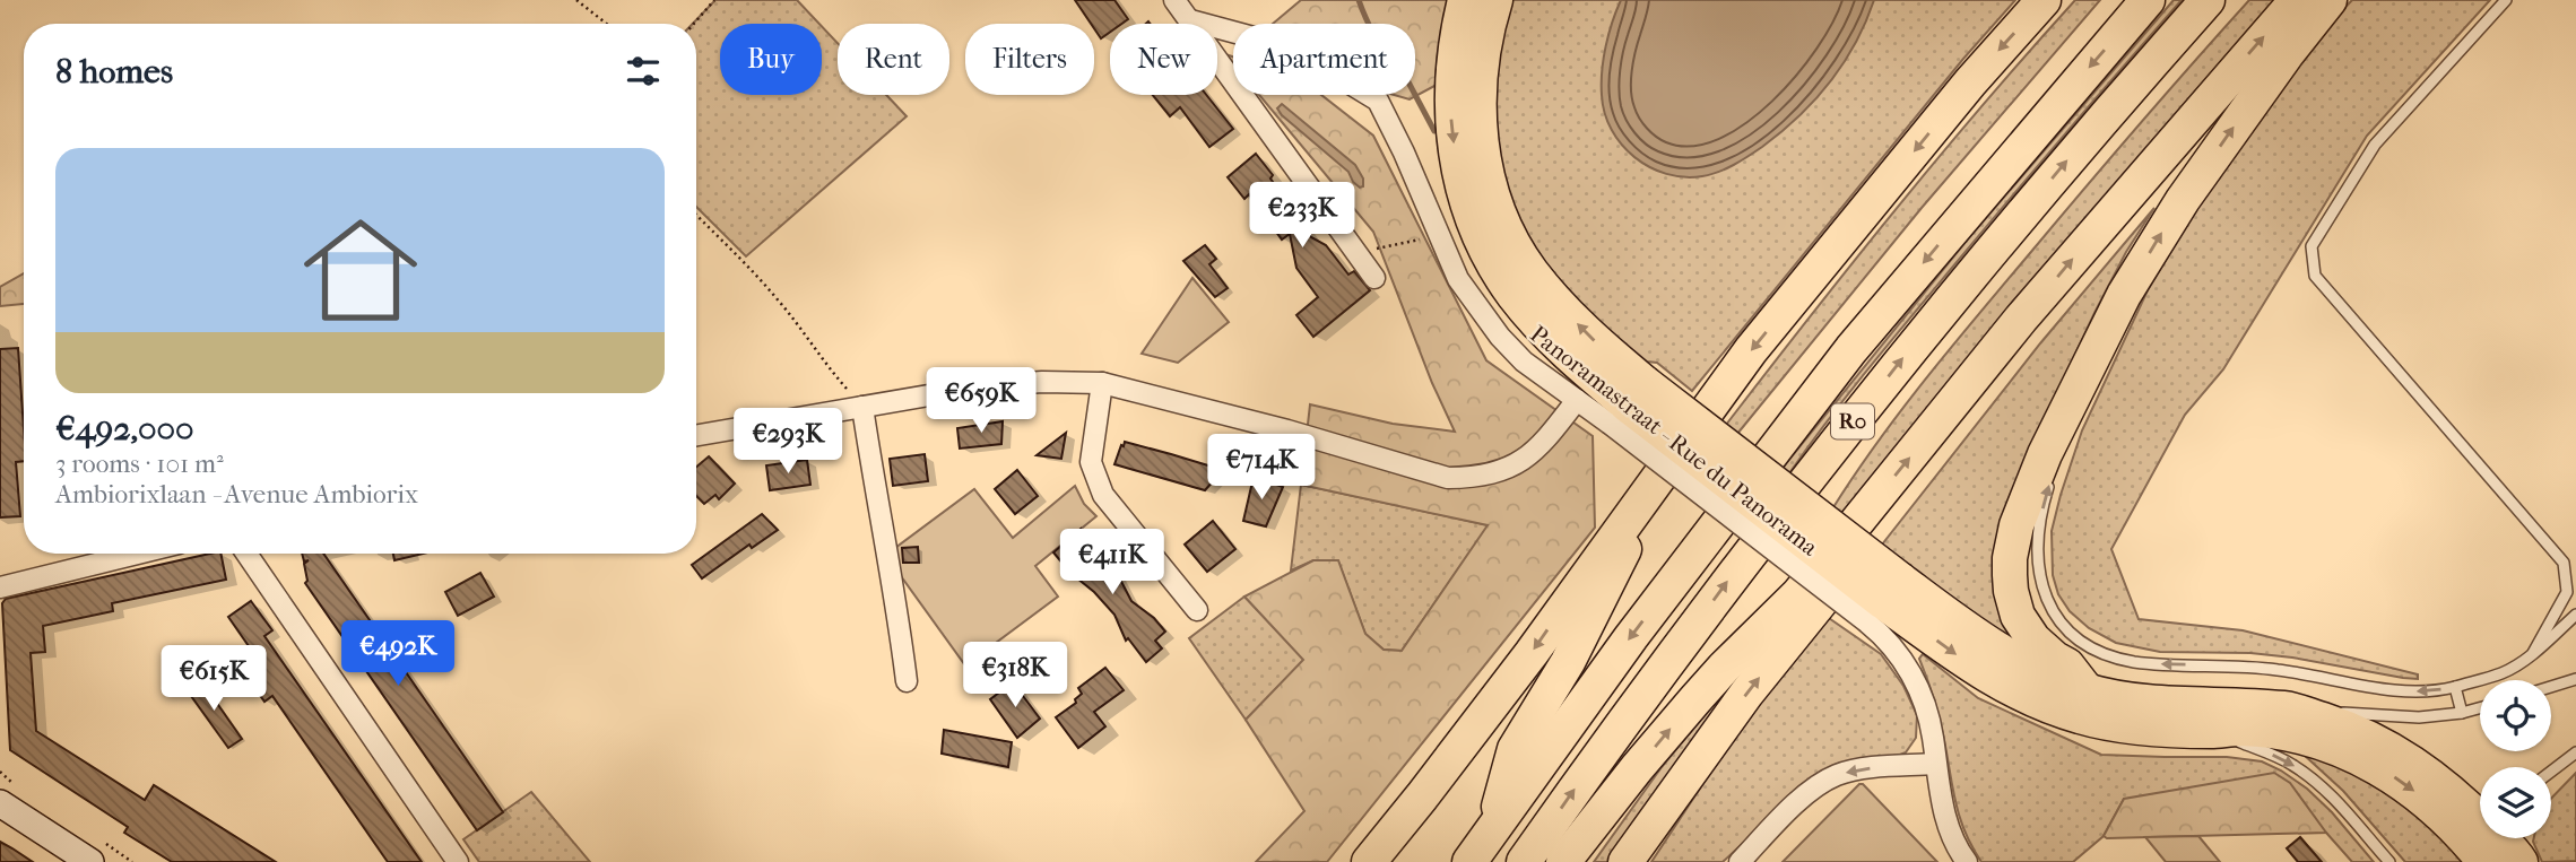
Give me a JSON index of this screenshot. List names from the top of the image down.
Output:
{
  "streets": {
    "highway": ["R0"],
    "street": ["Panoramastraat - Rue du Panorama"]
  },
  "page": {
    "chip": [
      "Buy",
      "Rent",
      "Filters",
      "New",
      "Apartment"
    ],
    "heading": "8 homes",
    "list": [
      {
        "name": "€492,000",
        "note": "3 rooms · 101 m² · Ambiorixlaan - Avenue Ambiorix"
      }
    ],
    "price": [
      "€233K",
      "€659K",
      "€293K",
      "€714K",
      "€411K",
      "€492K",
      "€318K",
      "€615K"
    ]
  }
}
